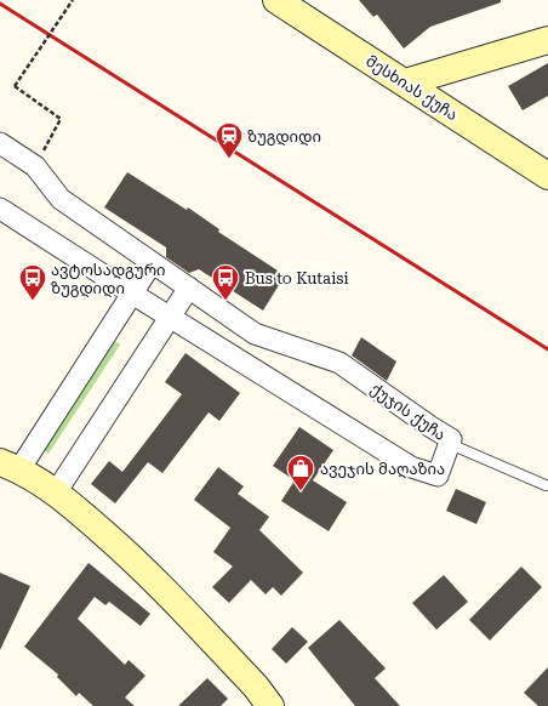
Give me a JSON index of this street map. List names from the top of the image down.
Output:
{
  "streets": {
    "street": ["მესხიას ქუჩა", "ქუჯის ქუჩა"]
  },
  "places": {
    "station": ["ზუგდიდი"],
    "bus stop": ["ავტოსადგური ზუგდიდი", "Bus to Kutaisi"],
    "shop": ["ავეჯის მაღაზია"]
  }
}
